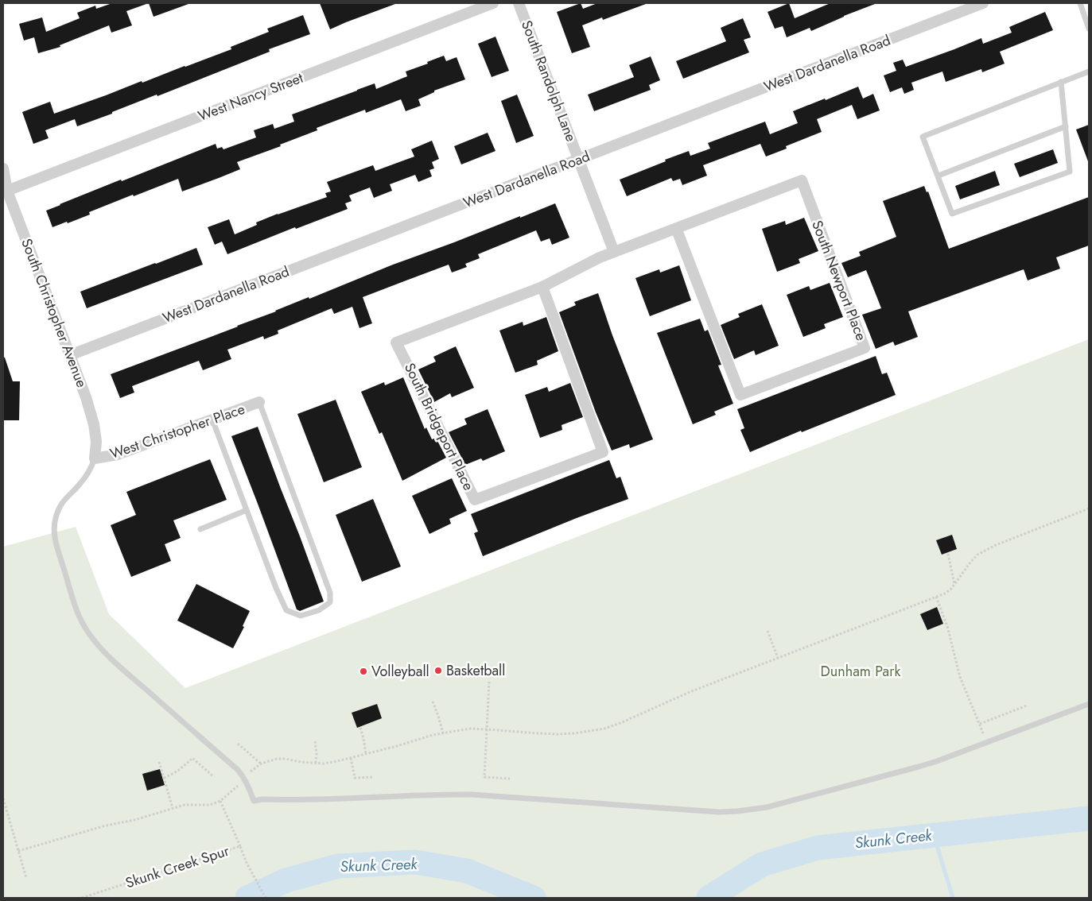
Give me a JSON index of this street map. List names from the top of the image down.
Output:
{
  "streets": {
    "street": [
      "West Dardanella Road",
      "South Randolph Lane",
      "West Nancy Street",
      "South Newport Place",
      "South Christopher Avenue",
      "South Bridgeport Place",
      "West Christopher Place"
    ],
    "path": ["Skunk Creek Spur"]
  },
  "crossings": [
    ["West Dardanella Road", "South Randolph Lane"],
    ["West Dardanella Road", "South Christopher Avenue"],
    ["West Nancy Street", "South Christopher Avenue"],
    ["South Newport Place", "South Bridgeport Place"],
    ["South Christopher Avenue", "West Christopher Place"]
  ],
  "water": ["Skunk Creek"],
  "parks": ["Dunham Park"],
  "places": ["Basketball", "Volleyball"]
}
